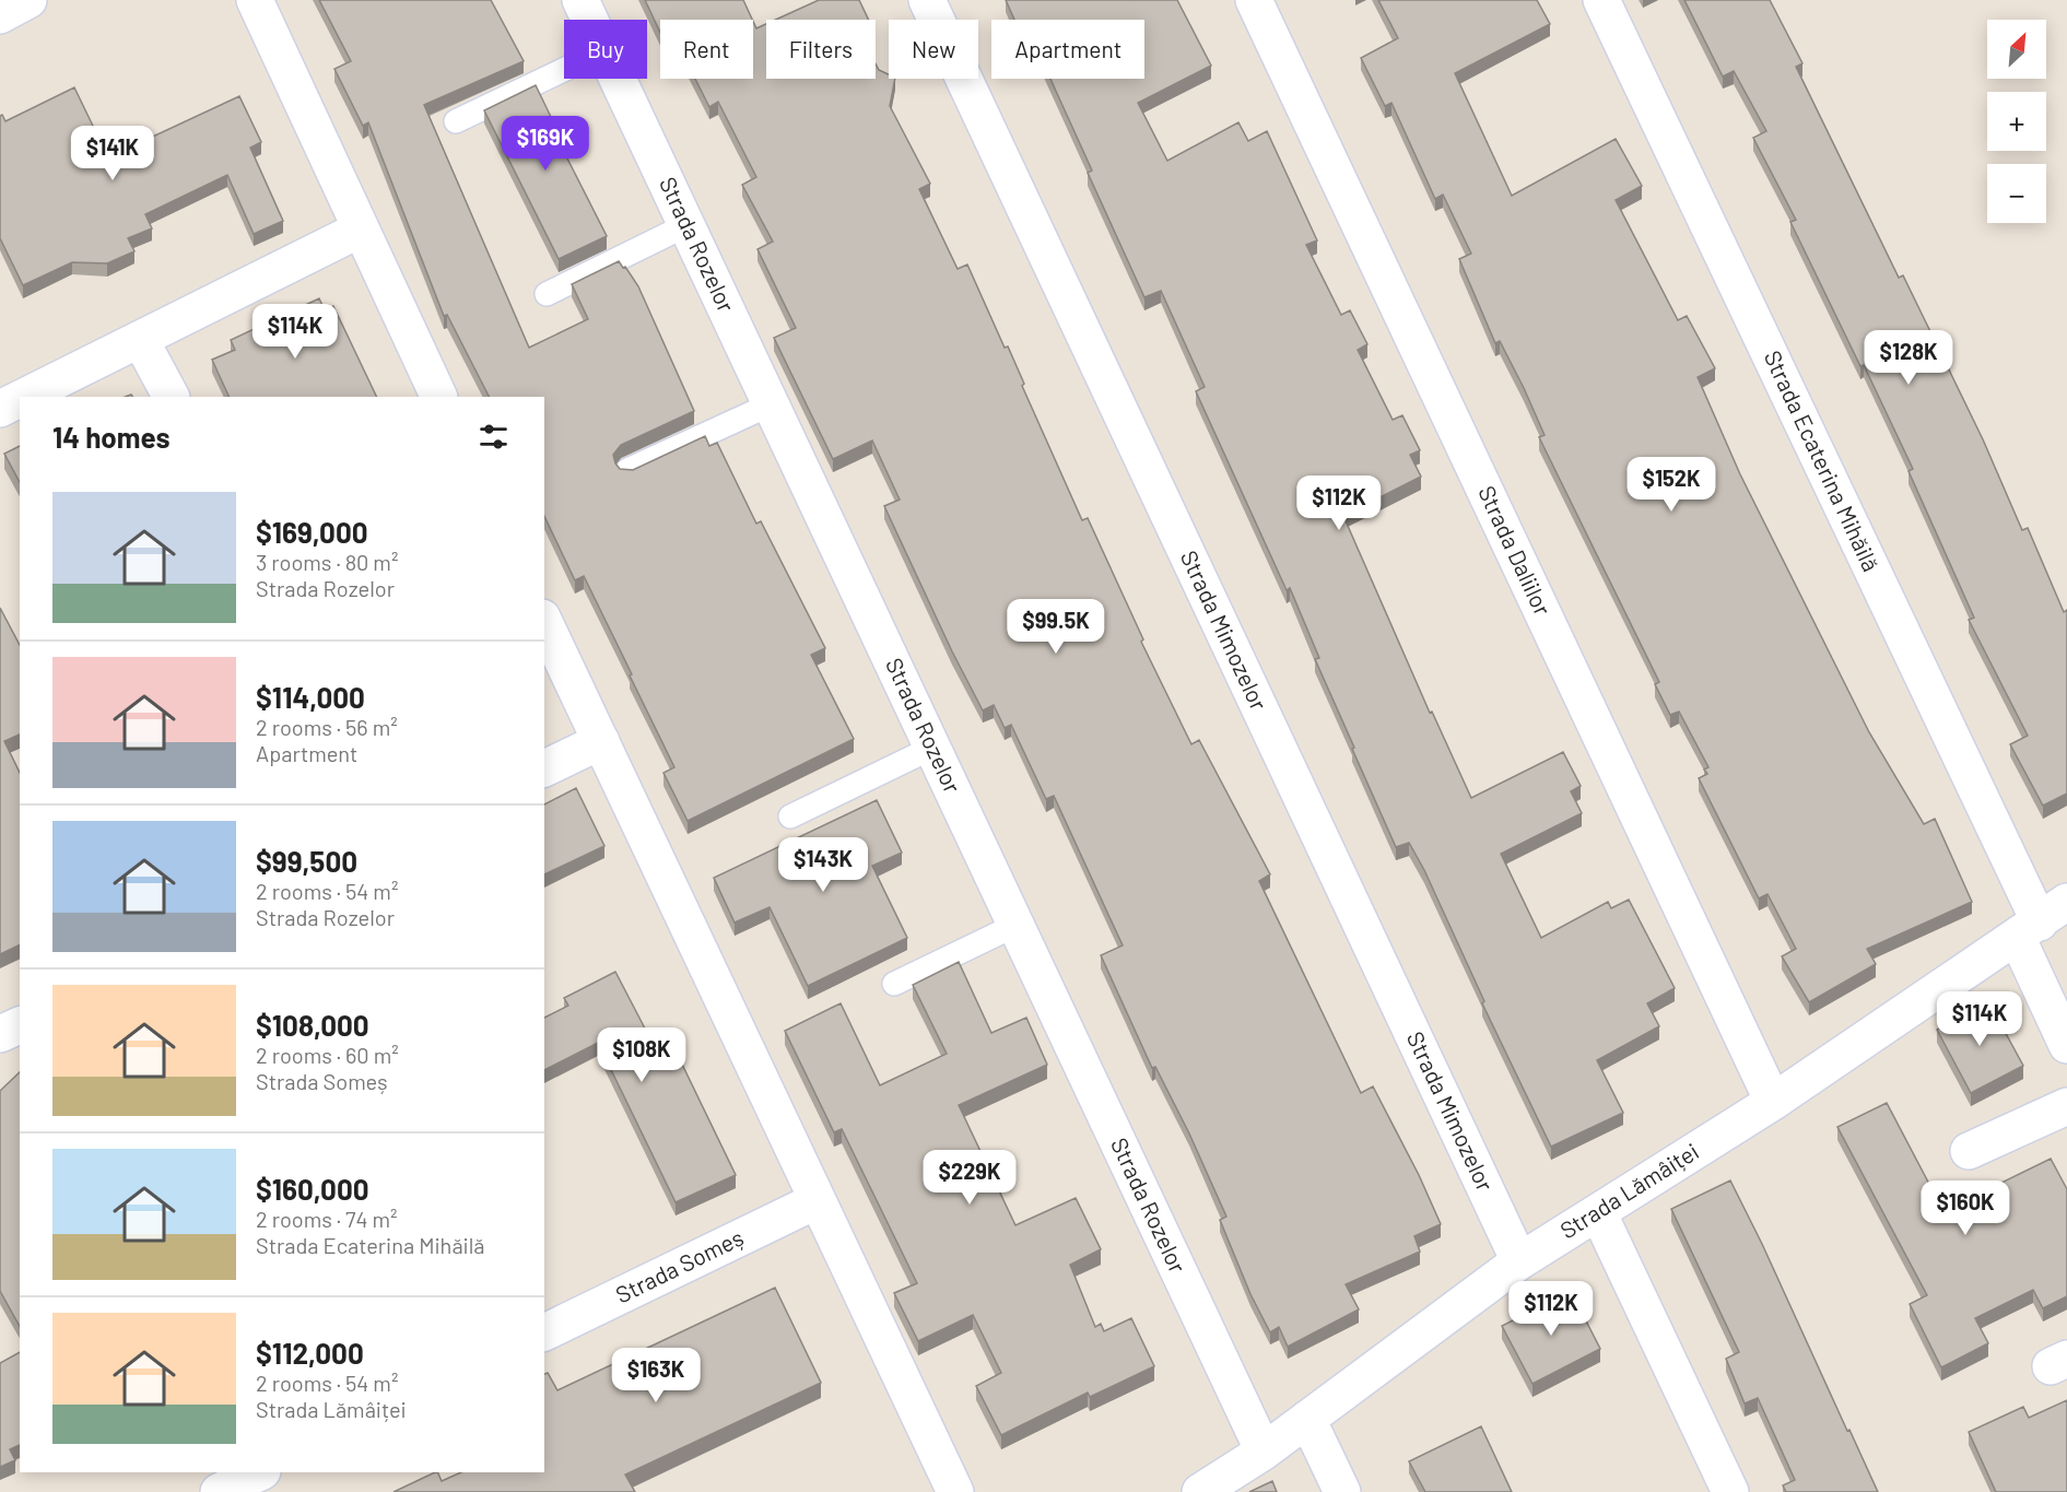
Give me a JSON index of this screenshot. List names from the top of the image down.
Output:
{
  "streets": {
    "street": [
      "Strada Rozelor",
      "Strada Ecaterina Mihăilă",
      "Strada Daliilor",
      "Strada Mimozelor",
      "Strada Lămâiței",
      "Strada Someș"
    ]
  },
  "crossings": [
    ["Strada Rozelor", "Strada Lămâiței"],
    ["Strada Ecaterina Mihăilă", "Strada Lămâiței"],
    ["Strada Daliilor", "Strada Lămâiței"],
    ["Strada Mimozelor", "Strada Lămâiței"]
  ],
  "north": "top right",
  "page": {
    "map_buttons": ["+", "−"],
    "chip": [
      "Buy",
      "Rent",
      "Filters",
      "New",
      "Apartment"
    ],
    "price": [
      "$169K",
      "$141K",
      "$114K",
      "$128K",
      "$152K",
      "$112K",
      "$99.5K",
      "$143K",
      "$114K",
      "$108K",
      "$229K",
      "$160K",
      "$112K",
      "$163K"
    ],
    "heading": "14 homes",
    "list": [
      {
        "name": "$169,000",
        "note": "3 rooms · 80 m² · Strada Rozelor"
      },
      {
        "name": "$114,000",
        "note": "2 rooms · 56 m² · Apartment"
      },
      {
        "name": "$99,500",
        "note": "2 rooms · 54 m² · Strada Rozelor"
      },
      {
        "name": "$108,000",
        "note": "2 rooms · 60 m² · Strada Someș"
      },
      {
        "name": "$160,000",
        "note": "2 rooms · 74 m² · Strada Ecaterina Mihăilă"
      },
      {
        "name": "$112,000",
        "note": "2 rooms · 54 m² · Strada Lămâiței"
      }
    ]
  }
}
